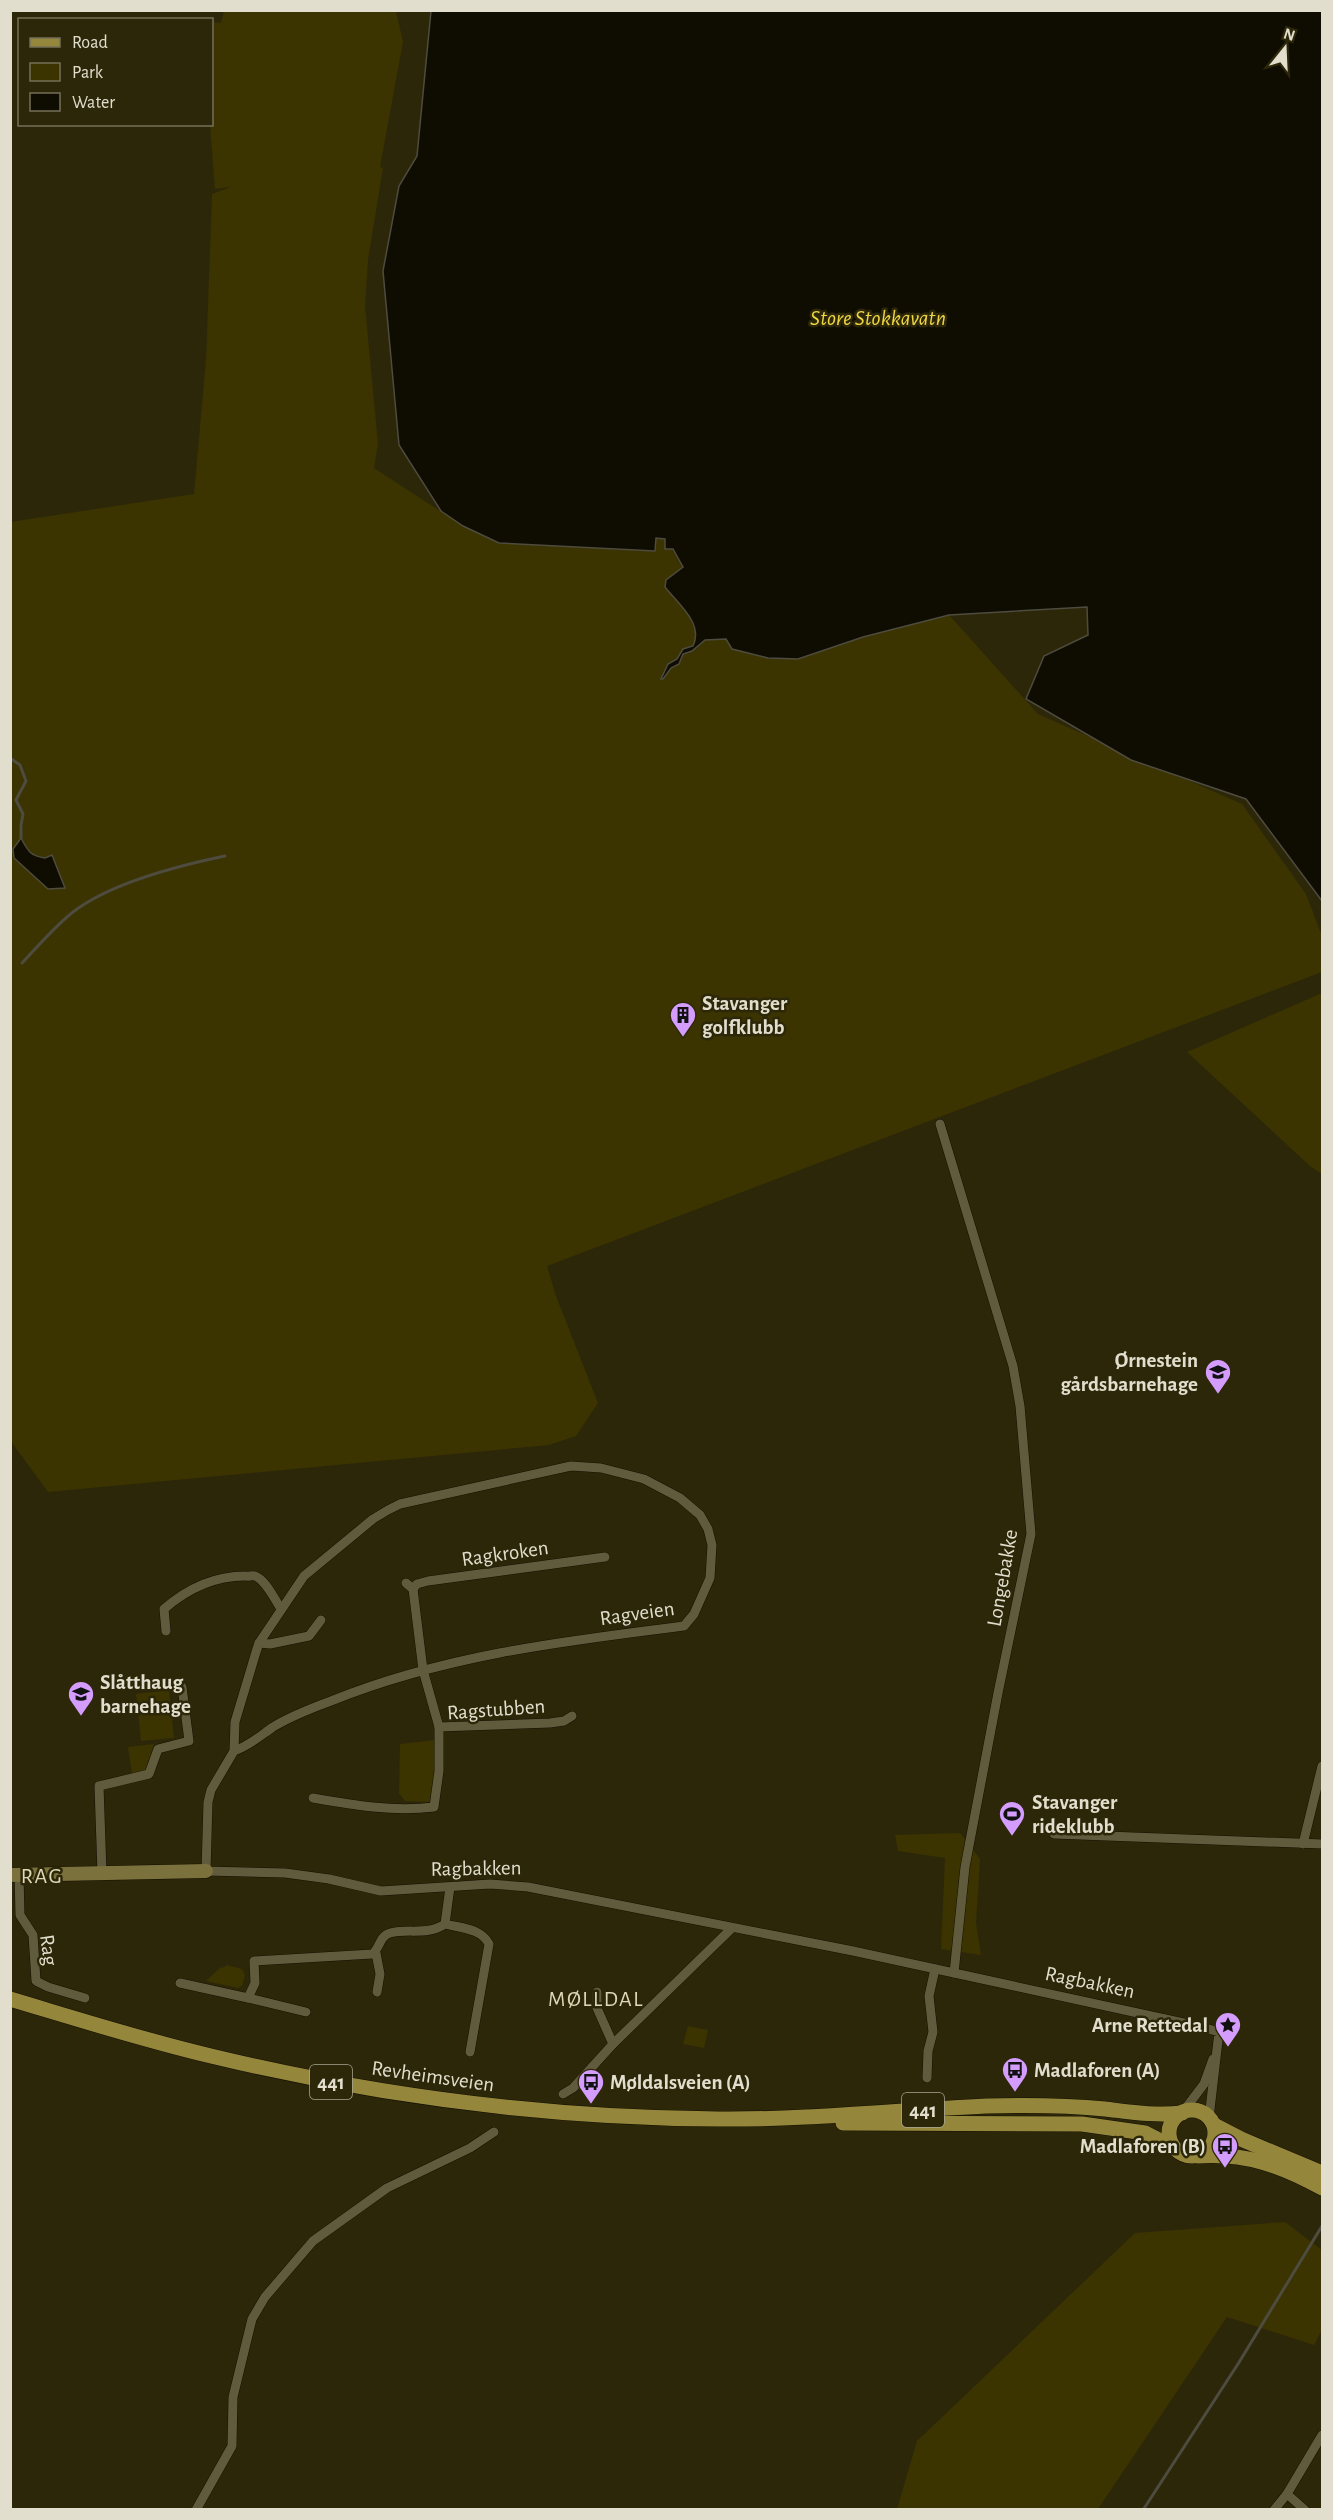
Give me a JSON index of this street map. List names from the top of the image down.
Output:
{
  "streets": {
    "main road": ["Revheimsveien", "441"],
    "street": [
      "Ragkroken",
      "Longebakke",
      "Ragveien",
      "Ragstubben",
      "Ragbakken",
      "Rag"
    ]
  },
  "crossings": [
    ["Ragkroken", "Ragveien"],
    ["Ragkroken", "Ragstubben"],
    ["Longebakke", "Ragbakken"],
    ["Ragveien", "Ragbakken"],
    ["Ragbakken", "Rag"],
    ["Revheimsveien", "441"]
  ],
  "districts": ["RAG", "MØLLDAL"],
  "water": ["Store Stokkavatn"],
  "places": {
    "building": ["Stavanger golfklubb"],
    "school or university": ["Ørnestein gårdsbarnehage", "Slåtthaug barnehage"],
    "sports": ["Stavanger rideklubb"],
    "place": ["Arne Rettedal"],
    "bus stop": ["Madlaforen (A)", "Møldalsveien (A)", "Madlaforen (B)"]
  },
  "legend": ["Road", "Park", "Water"],
  "north": "top"
}
